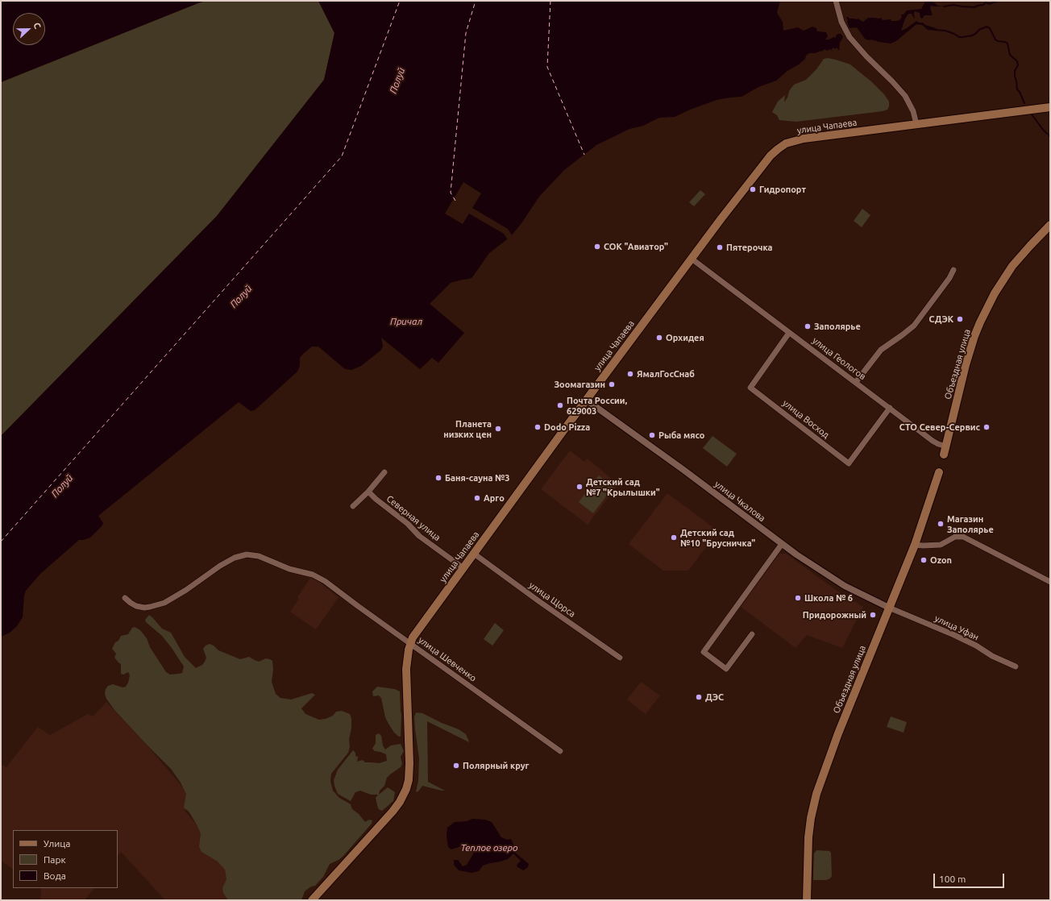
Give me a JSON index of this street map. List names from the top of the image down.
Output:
{
  "streets": {
    "main road": ["улица Чапаева", "Объездная улица"],
    "street": [
      "улица Геологов",
      "улица Восход",
      "улица Чкалова",
      "Северная улица",
      "улица Щорса",
      "улица Уфан",
      "улица Шевченко"
    ]
  },
  "crossings": [
    ["улица Чапаева", "улица Геологов"],
    ["улица Чапаева", "улица Чкалова"],
    ["улица Чапаева", "Северная улица"],
    ["улица Чапаева", "улица Щорса"],
    ["улица Чапаева", "улица Шевченко"],
    ["улица Геологов", "Объездная улица"],
    ["улица Геологов", "улица Восход"],
    ["Объездная улица", "улица Чкалова"],
    ["Объездная улица", "улица Уфан"],
    ["улица Чкалова", "улица Уфан"]
  ],
  "water": ["Полуй", "Причал", "Теплое озеро"],
  "places": [
    "Гидропорт",
    "СОК \"Авиатор\"",
    "Пятерочка",
    "СДЭК",
    "Заполярье",
    "Орхидея",
    "ЯмалГосСнаб",
    "Зоомагазин",
    "Почта России, 629003",
    "Dodo Pizza",
    "СТО Север-Сервис",
    "Планета низких цен",
    "Рыба мясо",
    "Баня-сауна №3",
    "Детский сад №7 \"Крылышки\"",
    "Арго",
    "Магазин Заполярье",
    "Детский сад №10 \"Брусничка\"",
    "Ozon",
    "Школа № 6",
    "Придорожный",
    "ДЭС",
    "Полярный круг"
  ],
  "legend": ["Улица", "Парк", "Вода"],
  "scale_bar": "100 m",
  "north": "right"
}
